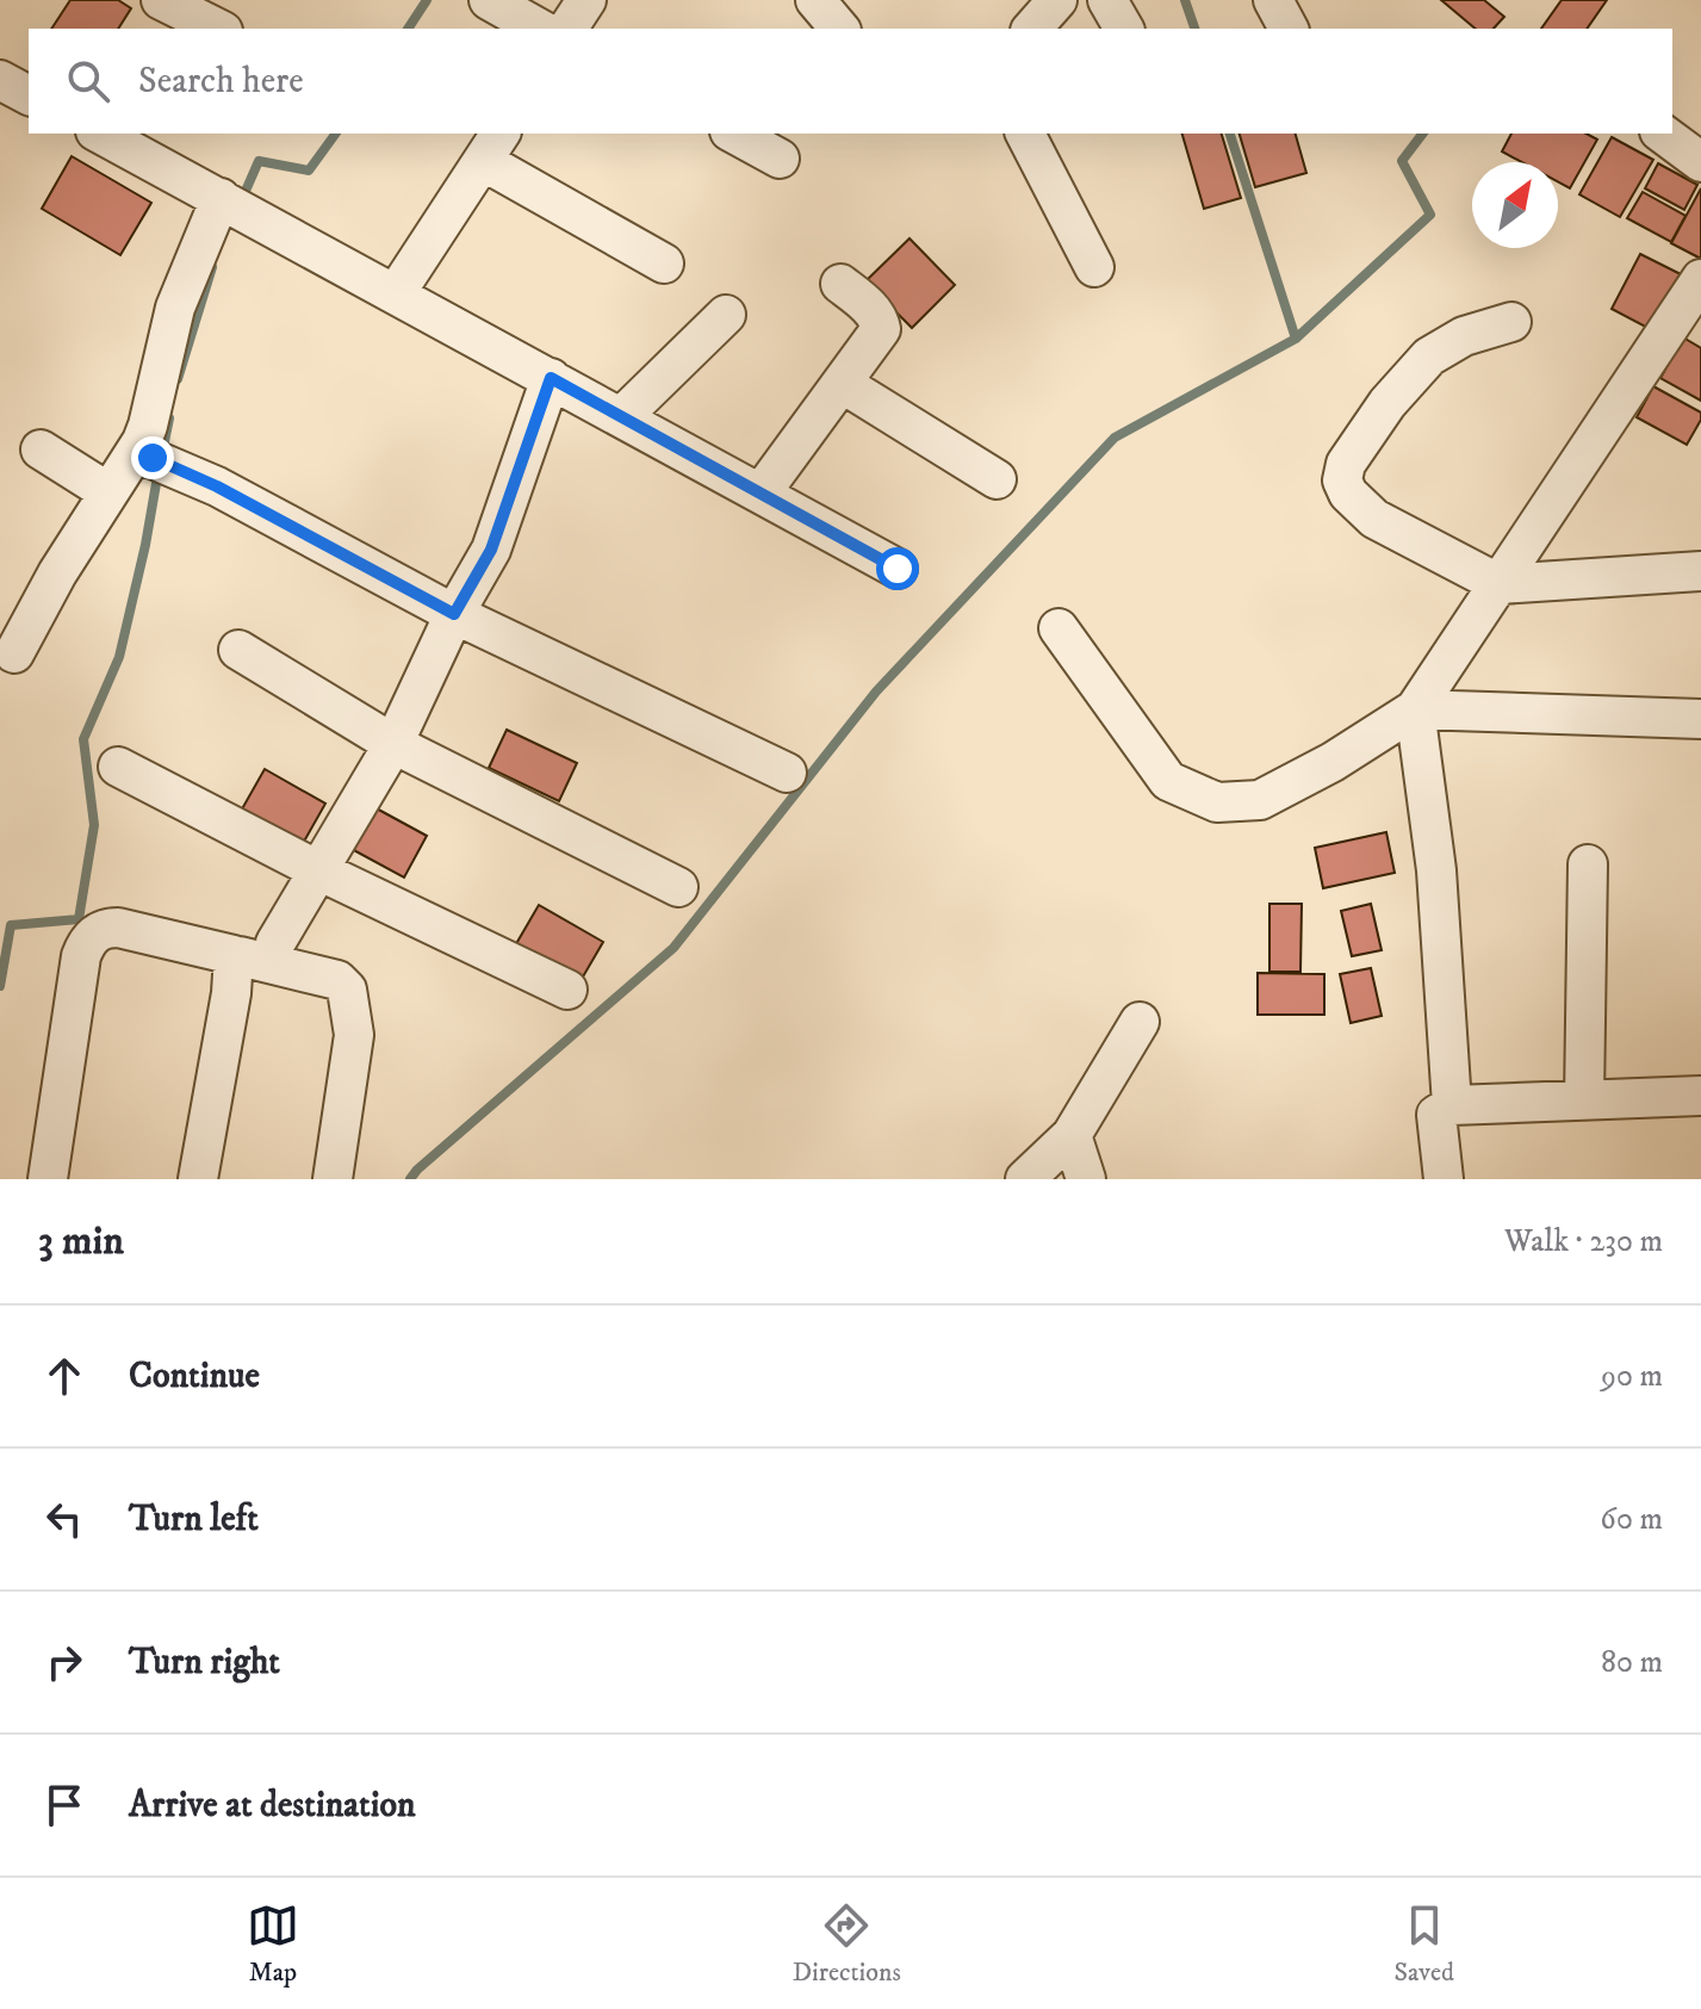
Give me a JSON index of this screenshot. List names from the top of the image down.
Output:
{
  "north": "top right",
  "page": {
    "search": "Search here",
    "heading": ["3 min", "Walk · 230 m"],
    "list": [
      ["Continue", "90 m"],
      ["Turn left", "60 m"],
      ["Turn right", "80 m"],
      "Arrive at destination"
    ],
    "nav": ["Map", "Directions", "Saved"]
  }
}
